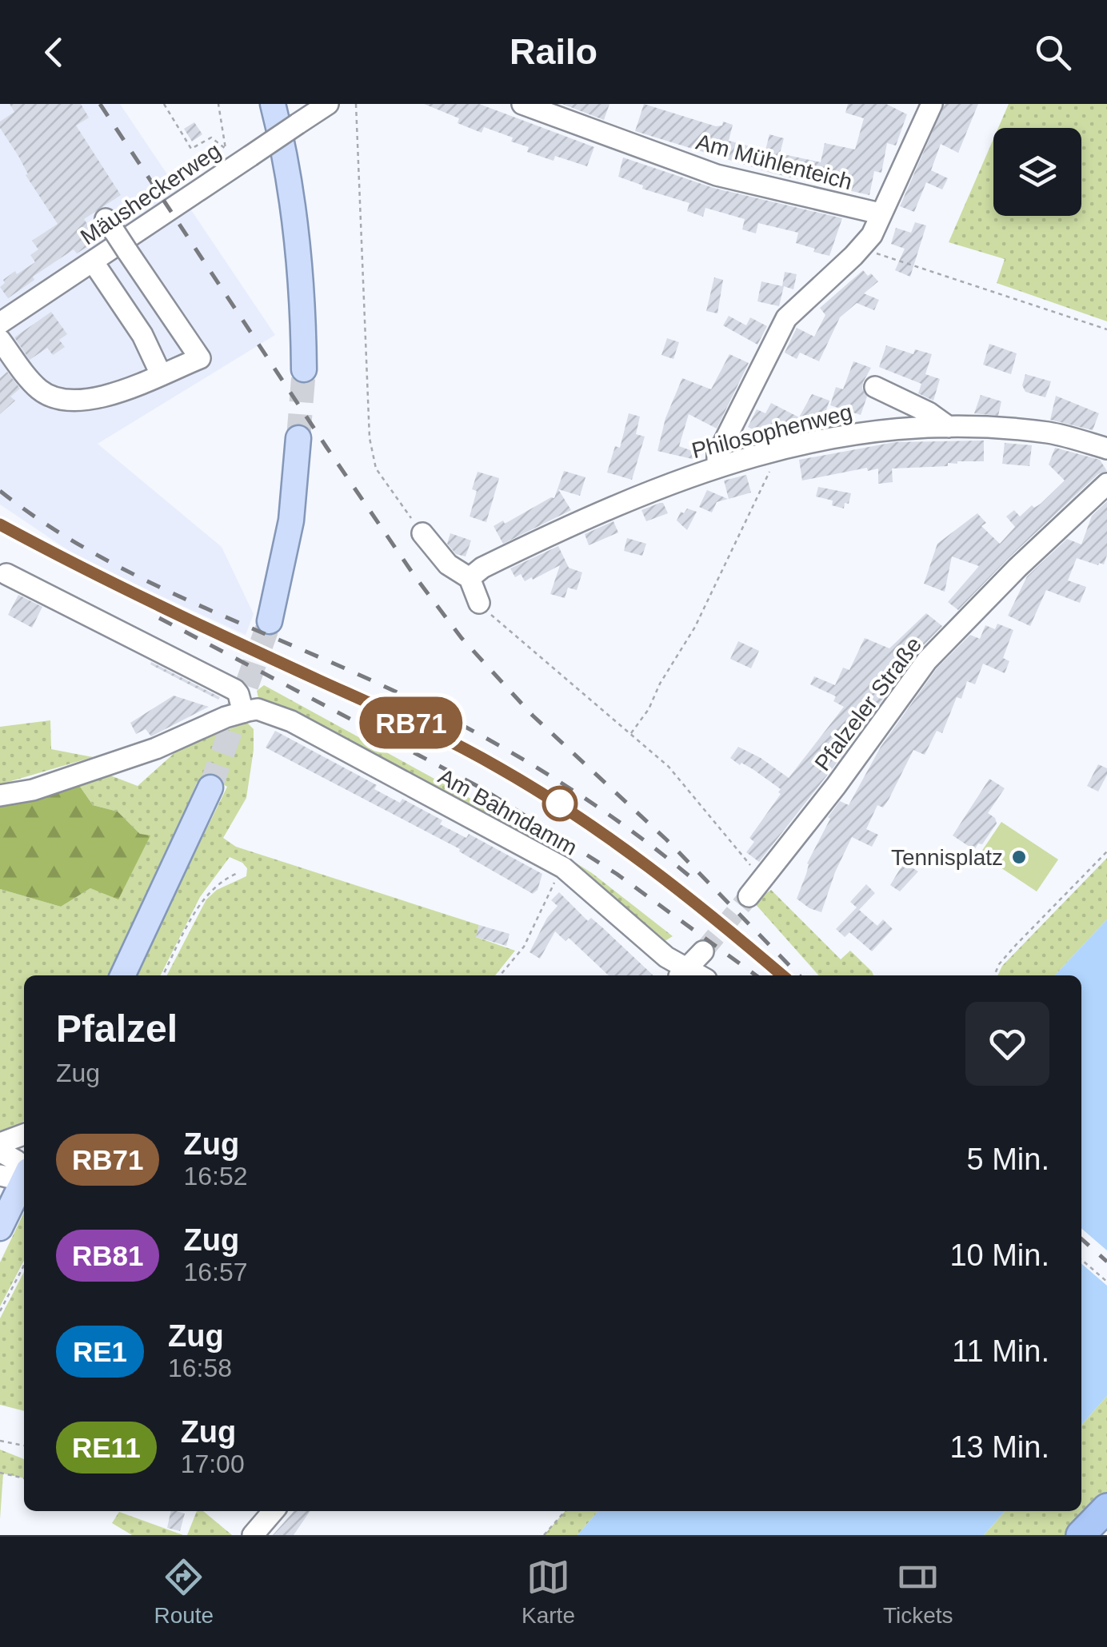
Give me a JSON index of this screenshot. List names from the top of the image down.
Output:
{
  "streets": {
    "street": [
      "Am Mühlenteich",
      "Mäusheckerweg",
      "Philosophenweg",
      "Pfalzeler Straße",
      "Am Bahndamm"
    ]
  },
  "places": ["Tennisplatz"],
  "page": {
    "header": "Railo",
    "on_map": "RB71",
    "heading": ["Pfalzel", "Zug"],
    "list": [
      {
        "mark": "RB71",
        "name": "Zug",
        "note": "16:52",
        "value": "5 Min."
      },
      {
        "mark": "RB81",
        "name": "Zug",
        "note": "16:57",
        "value": "10 Min."
      },
      {
        "mark": "RE1",
        "name": "Zug",
        "note": "16:58",
        "value": "11 Min."
      },
      {
        "mark": "RE11",
        "name": "Zug",
        "note": "17:00",
        "value": "13 Min."
      }
    ],
    "tabs": ["Route", "Karte", "Tickets"]
  }
}
